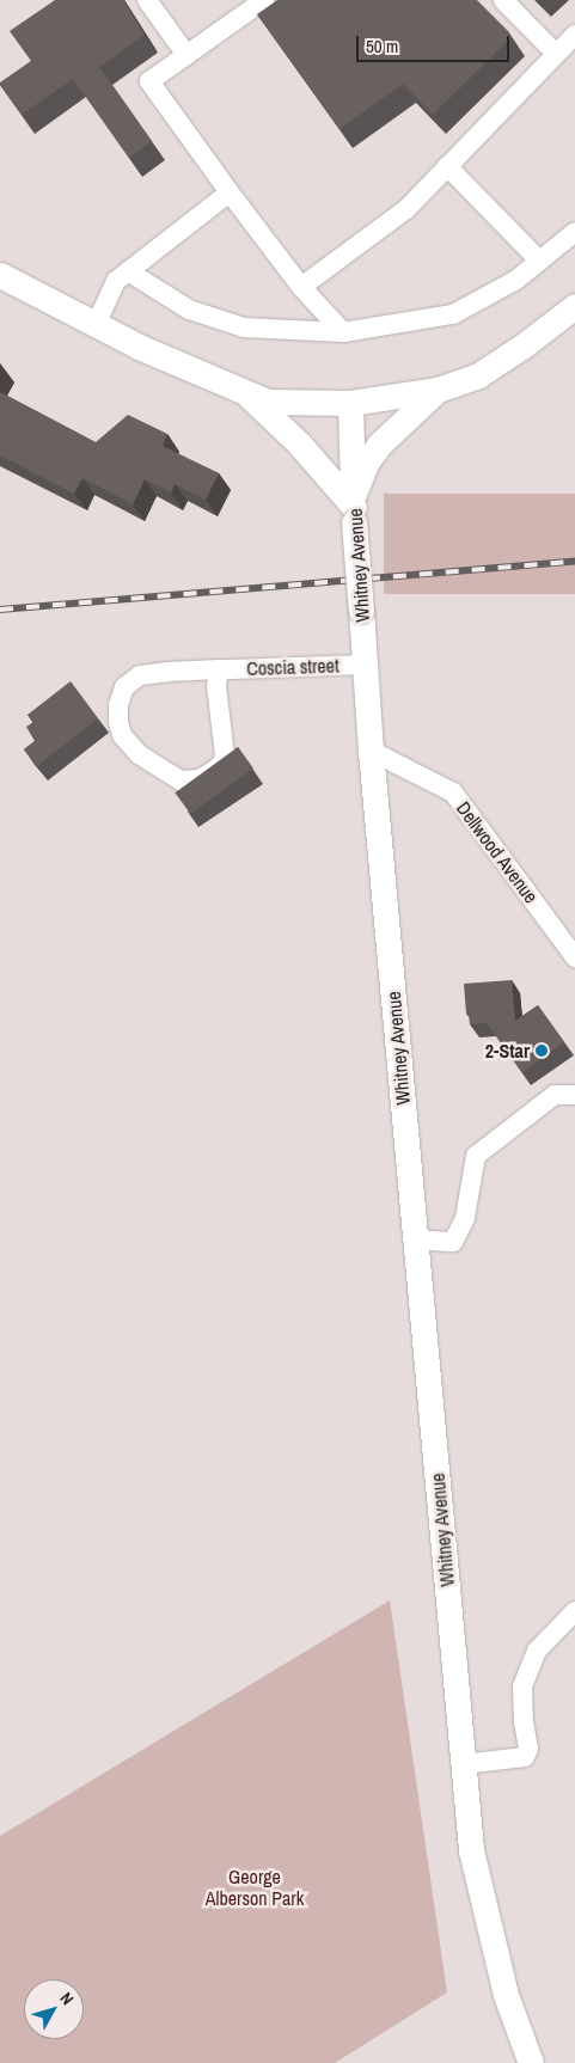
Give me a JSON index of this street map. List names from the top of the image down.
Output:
{
  "streets": {
    "main road": ["Whitney Avenue"],
    "street": ["Coscia street", "Dellwood Avenue"]
  },
  "crossings": [
    ["Whitney Avenue", "Coscia street"],
    ["Whitney Avenue", "Dellwood Avenue"]
  ],
  "parks": ["George Alberson Park"],
  "places": ["2-Star"],
  "scale_bar": "50 m",
  "north": "top right"
}
